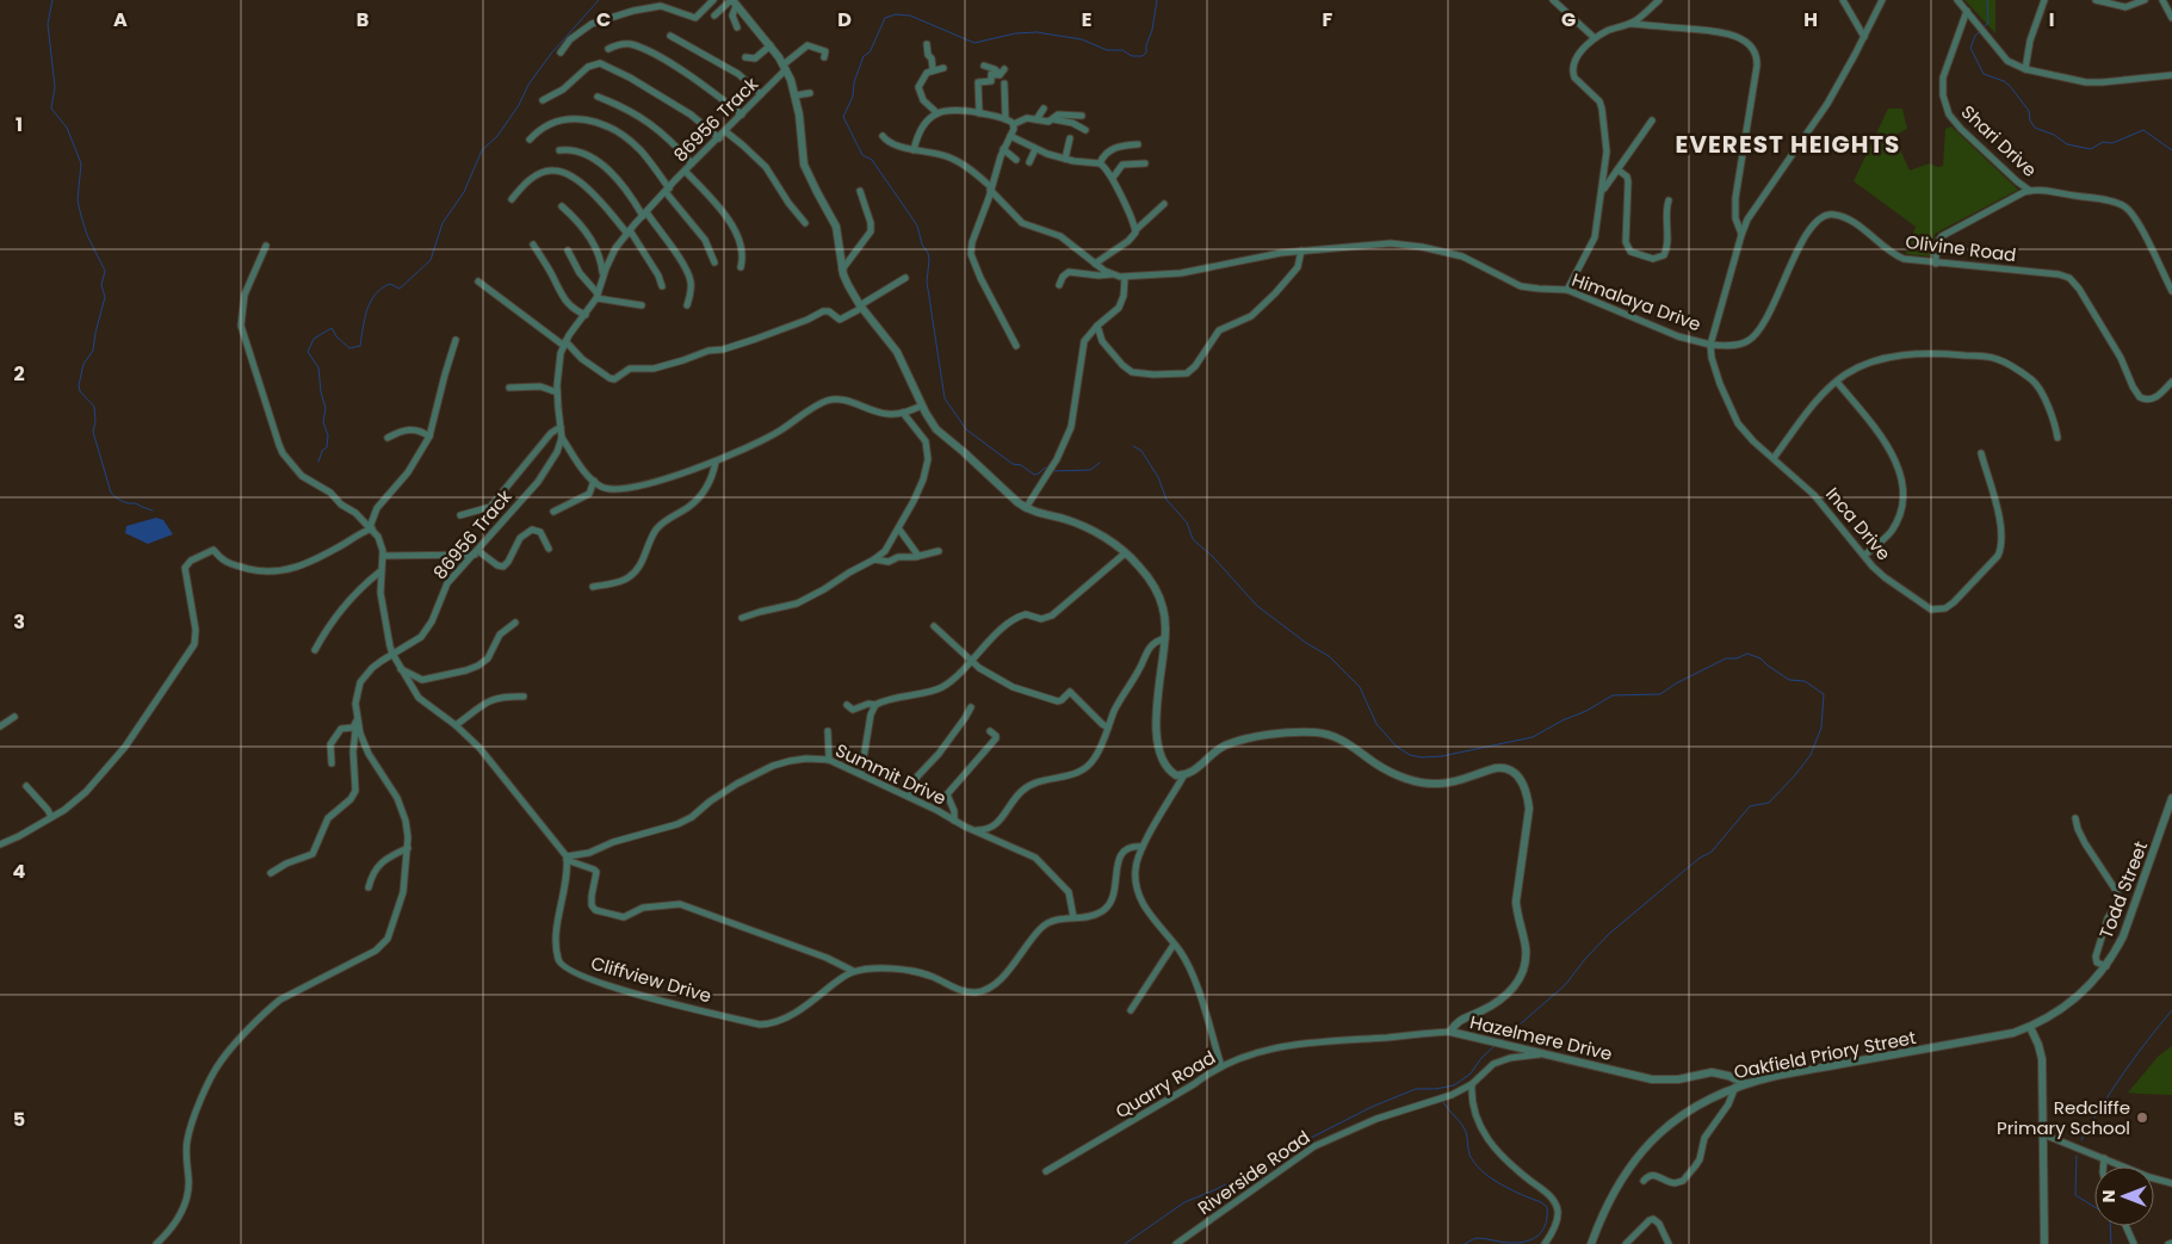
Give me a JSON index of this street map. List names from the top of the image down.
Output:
{
  "streets": {
    "street": [
      "86956 Track",
      "Shari Drive",
      "Olivine Road",
      "Himalaya Drive",
      "Inca Drive",
      "Summit Drive",
      "Todd Street",
      "Cliffview Drive",
      "Hazelmere Drive",
      "Oakfield Priory Street",
      "Quarry Road",
      "Riverside Road"
    ]
  },
  "crossings": [
    ["Olivine Road", "Himalaya Drive"],
    ["Olivine Road", "Inca Drive"],
    ["Himalaya Drive", "Inca Drive"],
    ["Summit Drive", "Cliffview Drive"],
    ["Todd Street", "Oakfield Priory Street"],
    ["Hazelmere Drive", "Oakfield Priory Street"],
    ["Hazelmere Drive", "Quarry Road"],
    ["Hazelmere Drive", "Riverside Road"]
  ],
  "districts": ["EVEREST HEIGHTS"],
  "places": ["Redcliffe Primary School"],
  "north": "left",
  "grid": {
    "columns": [
      "A",
      "B",
      "C",
      "D",
      "E",
      "F",
      "G",
      "H",
      "I"
    ],
    "rows": [
      "1",
      "2",
      "3",
      "4",
      "5"
    ]
  }
}
